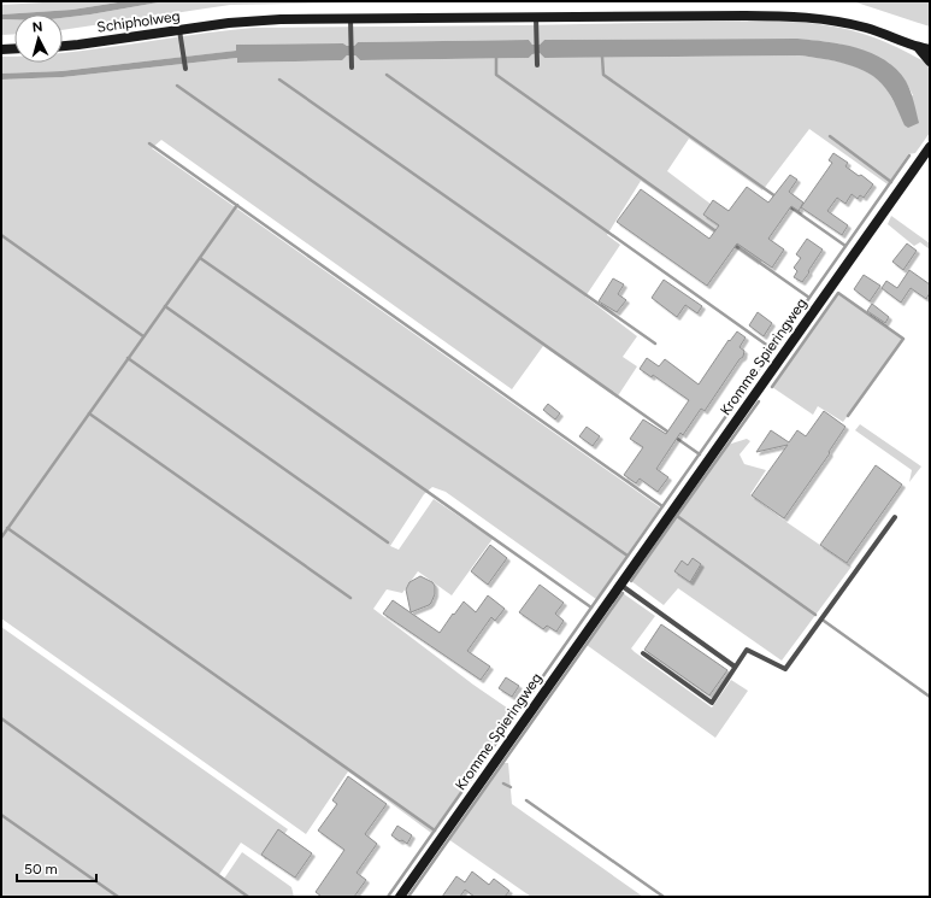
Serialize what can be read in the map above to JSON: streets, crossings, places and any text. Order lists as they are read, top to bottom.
{
  "streets": {
    "main road": ["Schipholweg", "Kromme Spieringweg"]
  },
  "scale_bar": "50 m",
  "north": "top"
}
